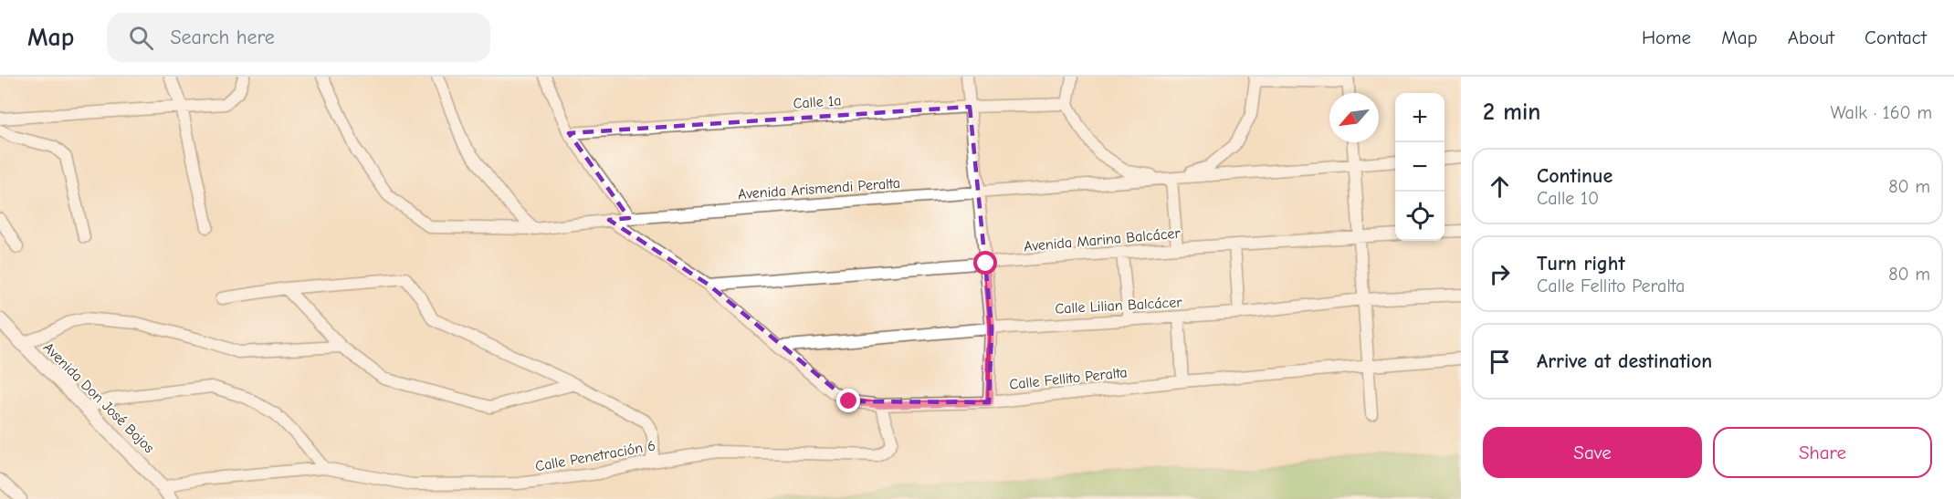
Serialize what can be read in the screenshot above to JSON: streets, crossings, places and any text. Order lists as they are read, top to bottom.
{
  "streets": {
    "street": [
      "Calle 1a",
      "Avenida Arismendi Peralta",
      "Avenida Marina Balcácer",
      "Calle Lilian Balcácer",
      "Calle Fellito Peralta",
      "Avenida Don José Bojos",
      "Calle Penetración 6"
    ]
  },
  "crossings": [
    ["Avenida Arismendi Peralta", "Calle Fellito Peralta"],
    ["Avenida Marina Balcácer", "Calle Fellito Peralta"],
    ["Calle Lilian Balcácer", "Calle Fellito Peralta"],
    ["Calle Fellito Peralta", "Calle Penetración 6"],
    ["Avenida Don José Bojos", "Calle Penetración 6"]
  ],
  "north": "bottom left",
  "page": {
    "header": "Map",
    "search": "Search here",
    "nav": [
      "Home",
      "Map",
      "About",
      "Contact"
    ],
    "heading": ["2 min", "Walk · 160 m"],
    "map_buttons": ["+", "−"],
    "list": [
      ["Continue", "Calle 10", "80 m"],
      ["Turn right", "Calle Fellito Peralta", "80 m"],
      "Arrive at destination"
    ],
    "buttons": ["Save", "Share"]
  }
}
